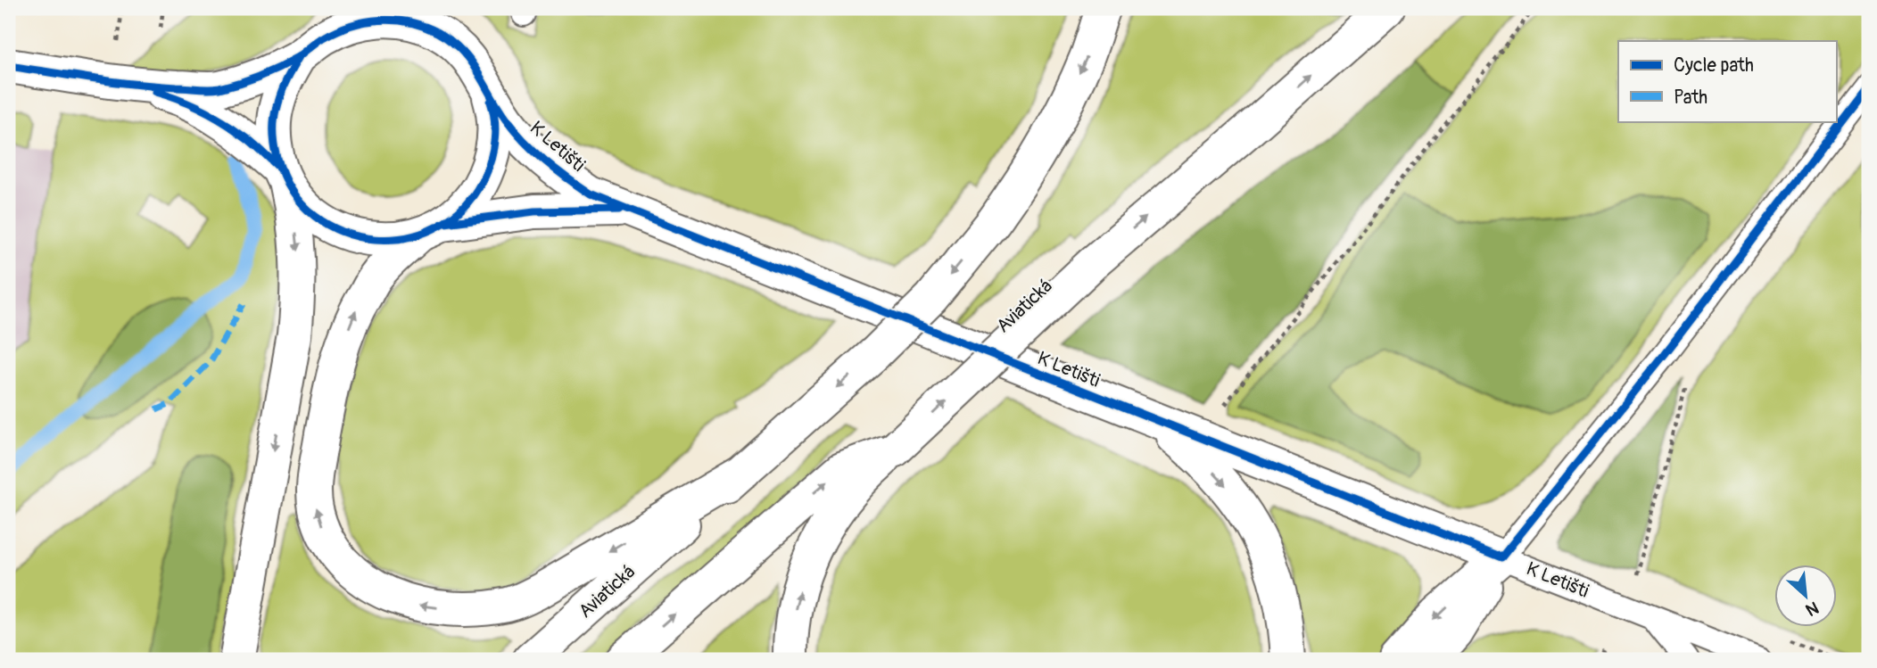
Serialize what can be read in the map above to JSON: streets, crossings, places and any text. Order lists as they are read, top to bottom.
{
  "streets": {
    "main road": ["K Letišti", "Aviatická"]
  },
  "legend": ["Cycle path", "Path"],
  "north": "bottom right"
}
